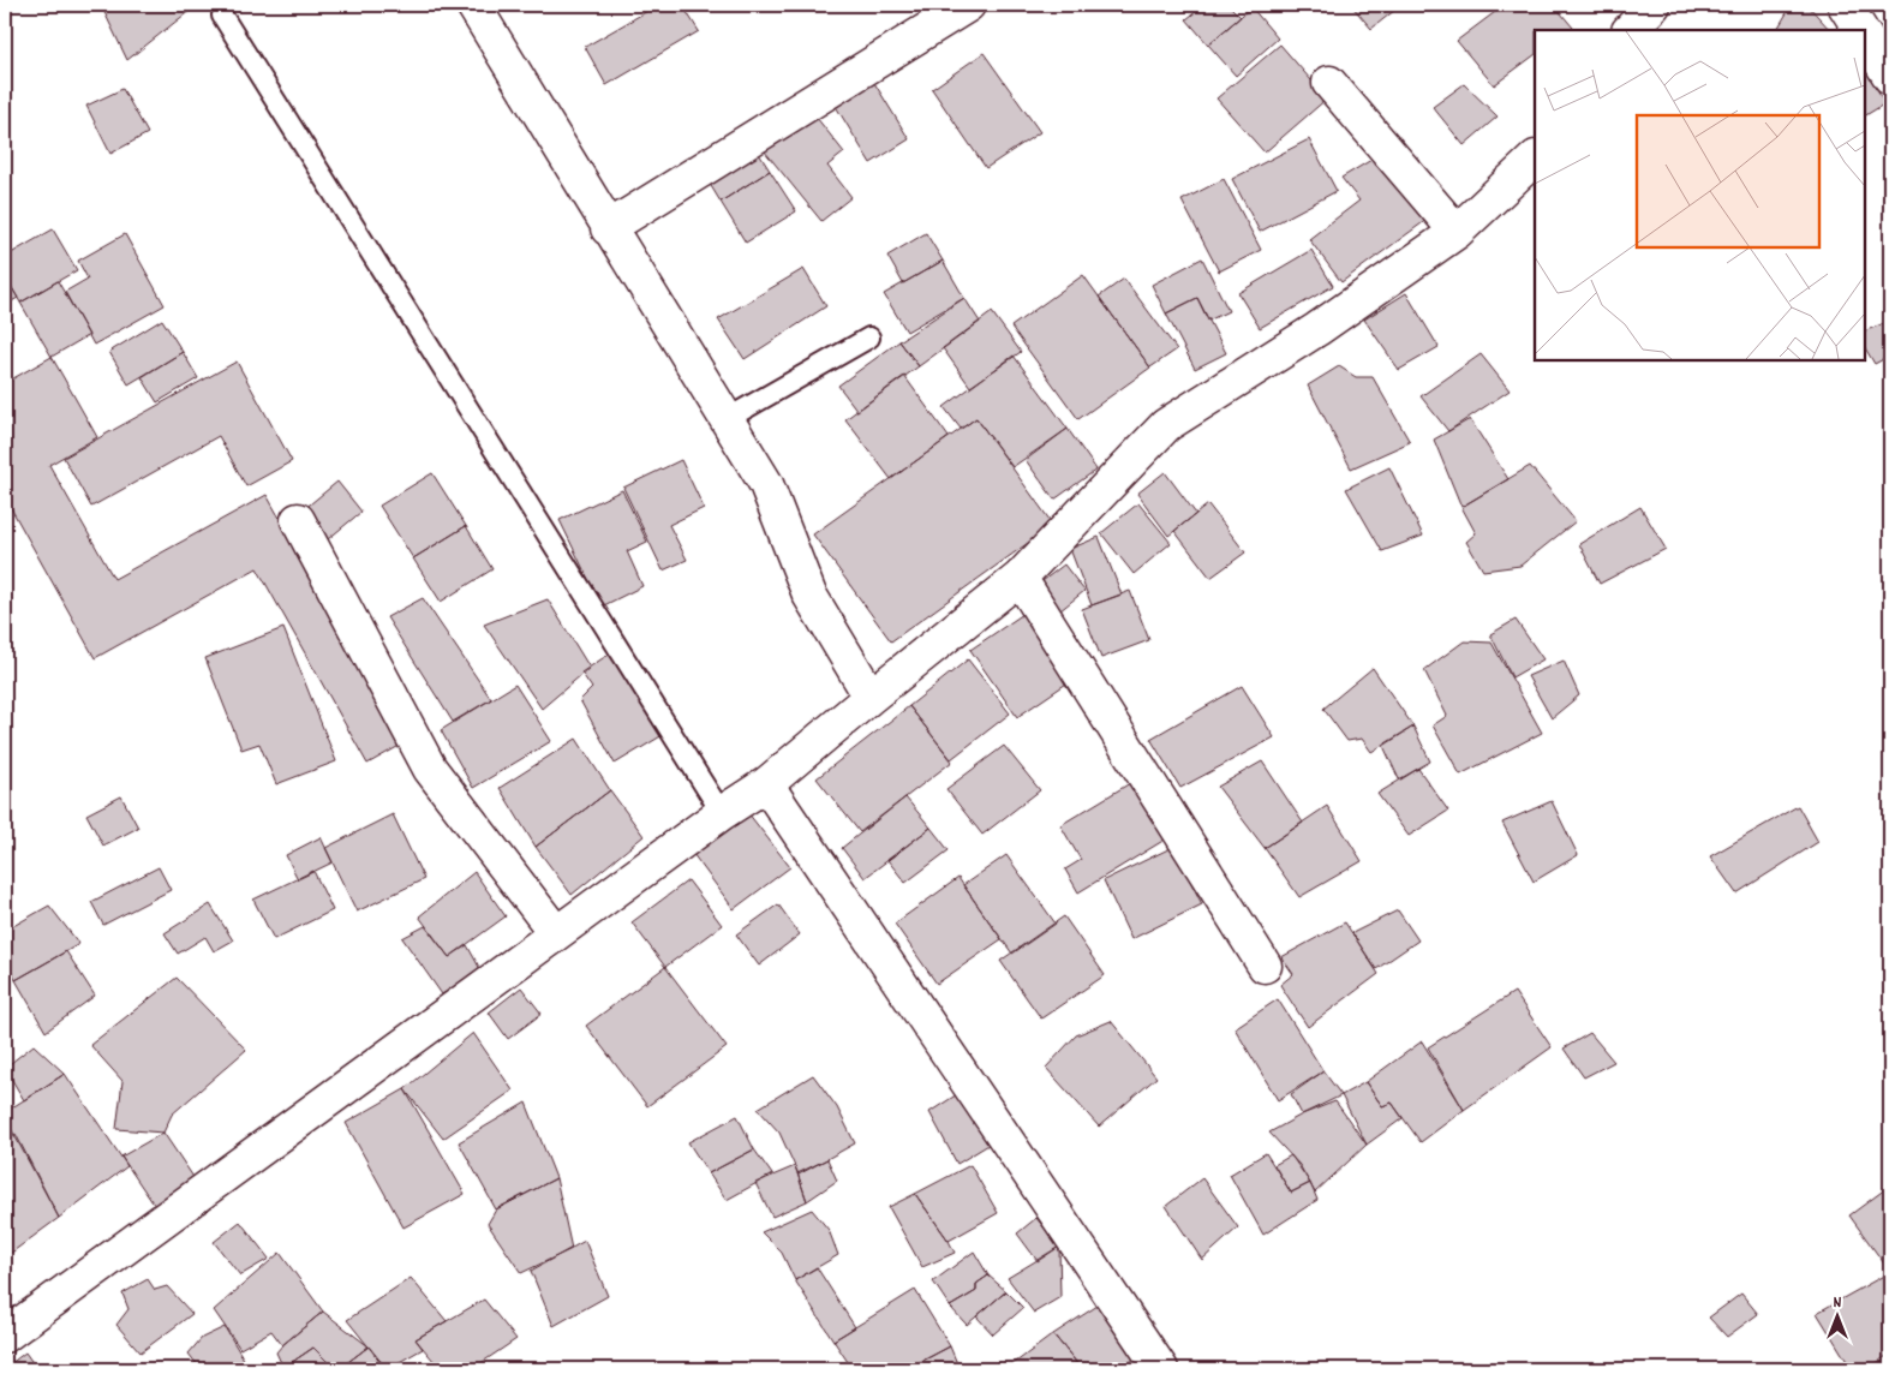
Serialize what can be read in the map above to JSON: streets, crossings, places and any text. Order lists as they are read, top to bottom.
{
  "north": "top"
}
